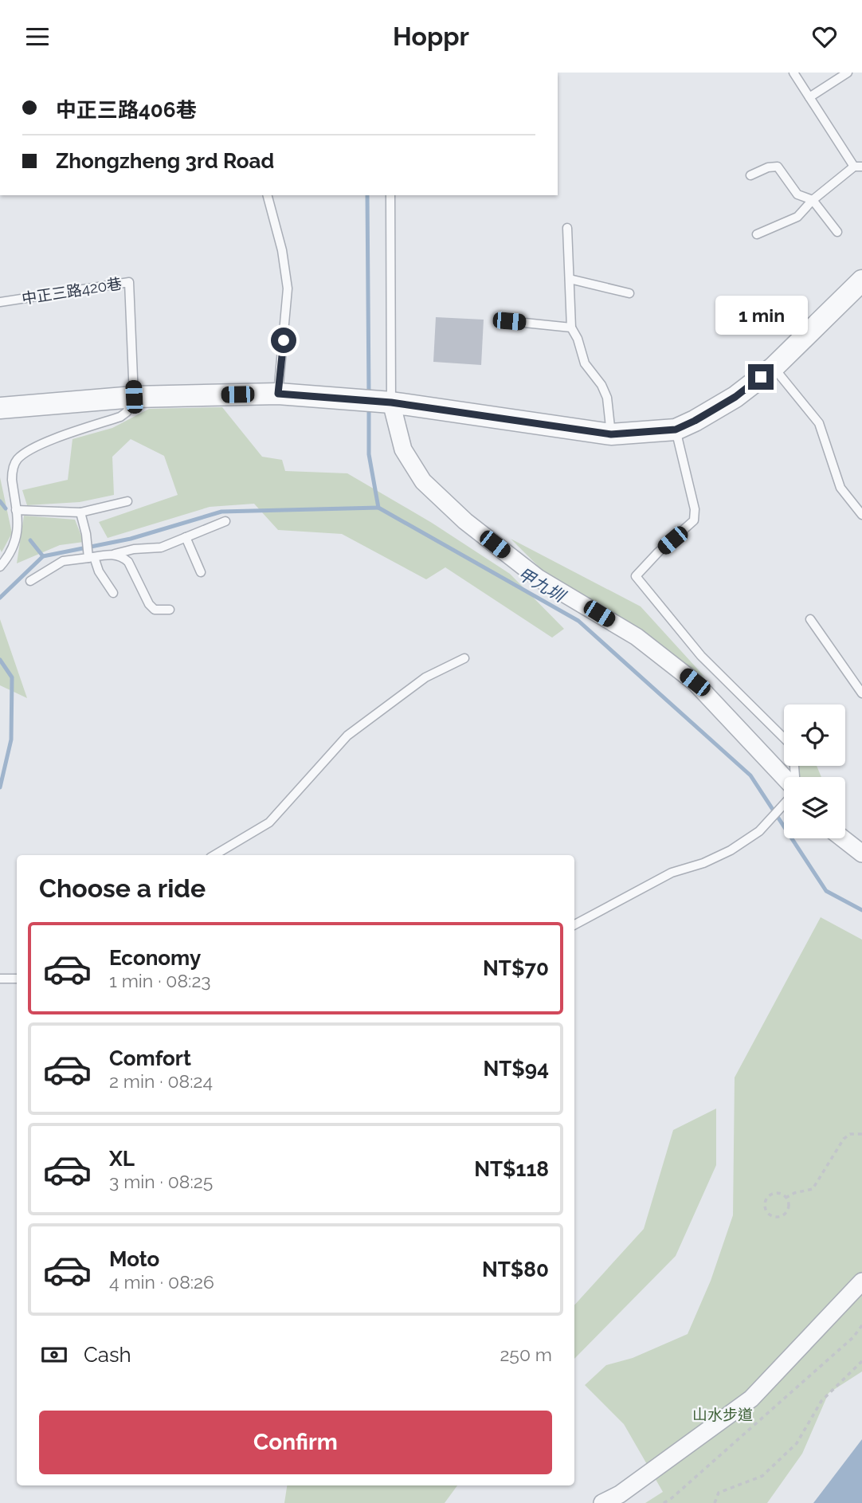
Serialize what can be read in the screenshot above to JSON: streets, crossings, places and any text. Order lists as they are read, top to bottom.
{
  "streets": {
    "lane": ["中正三路420巷"]
  },
  "water": ["甲九圳"],
  "parks": ["山水步道"],
  "page": {
    "header": "Hoppr",
    "banner": ["中正三路406巷", "Zhongzheng 3rd Road"],
    "bubble": "1 min",
    "heading": "Choose a ride",
    "list": [
      {
        "name": "Economy",
        "note": "1 min · 08:23",
        "value": "NT$70"
      },
      {
        "name": "Comfort",
        "note": "2 min · 08:24",
        "value": "NT$94"
      },
      {
        "name": "XL",
        "note": "3 min · 08:25",
        "value": "NT$118"
      },
      {
        "name": "Moto",
        "note": "4 min · 08:26",
        "value": "NT$80"
      }
    ],
    "pay": ["Cash", "250 m"],
    "buttons": "Confirm"
  }
}
